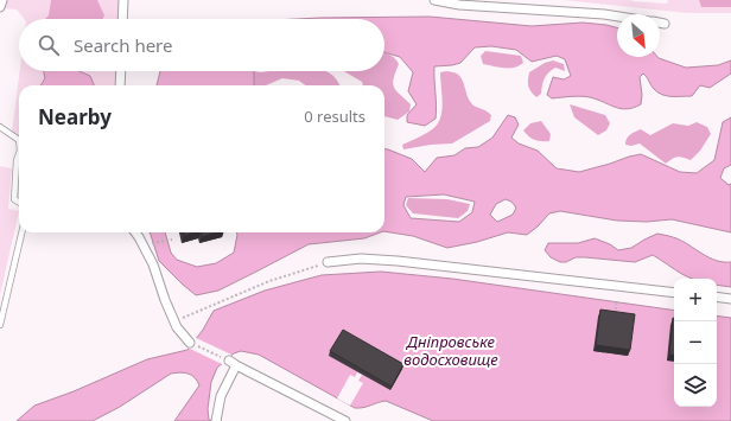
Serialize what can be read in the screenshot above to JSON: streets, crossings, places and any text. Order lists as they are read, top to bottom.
{
  "water": ["Дніпровське водосховище"],
  "north": "bottom right",
  "page": {
    "search": "Search here",
    "heading": ["Nearby", "0 results"],
    "map_buttons": ["+", "−"]
  }
}
